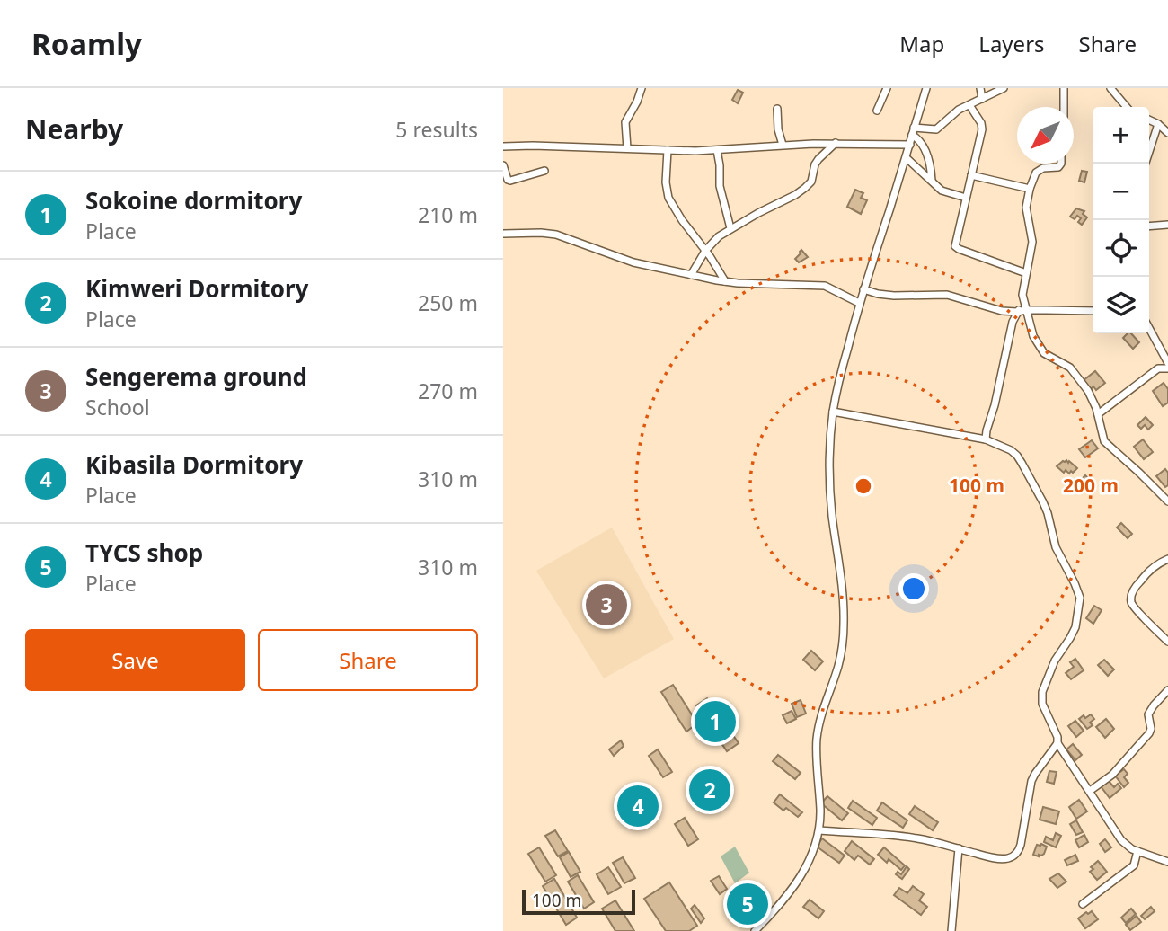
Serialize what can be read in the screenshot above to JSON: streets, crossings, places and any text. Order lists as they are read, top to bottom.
{
  "scale_bar": "100 m",
  "north": "bottom left",
  "page": {
    "header": "Roamly",
    "nav": ["Map", "Layers", "Share"],
    "heading": ["Nearby", "5 results"],
    "map_buttons": ["+", "−"],
    "list": [
      {
        "mark": "1",
        "name": "Sokoine dormitory",
        "note": "Place",
        "value": "210 m"
      },
      {
        "mark": "2",
        "name": "Kimweri Dormitory",
        "note": "Place",
        "value": "250 m"
      },
      {
        "mark": "3",
        "name": "Sengerema ground",
        "note": "School",
        "value": "270 m"
      },
      {
        "mark": "4",
        "name": "Kibasila Dormitory",
        "note": "Place",
        "value": "310 m"
      },
      {
        "mark": "5",
        "name": "TYCS shop",
        "note": "Place",
        "value": "310 m"
      }
    ],
    "pins": [
      "3",
      "1",
      "2",
      "4",
      "5"
    ],
    "buttons": ["Save", "Share"],
    "scale": "100 m"
  },
  "rings": ["100 m", "200 m"]
}
